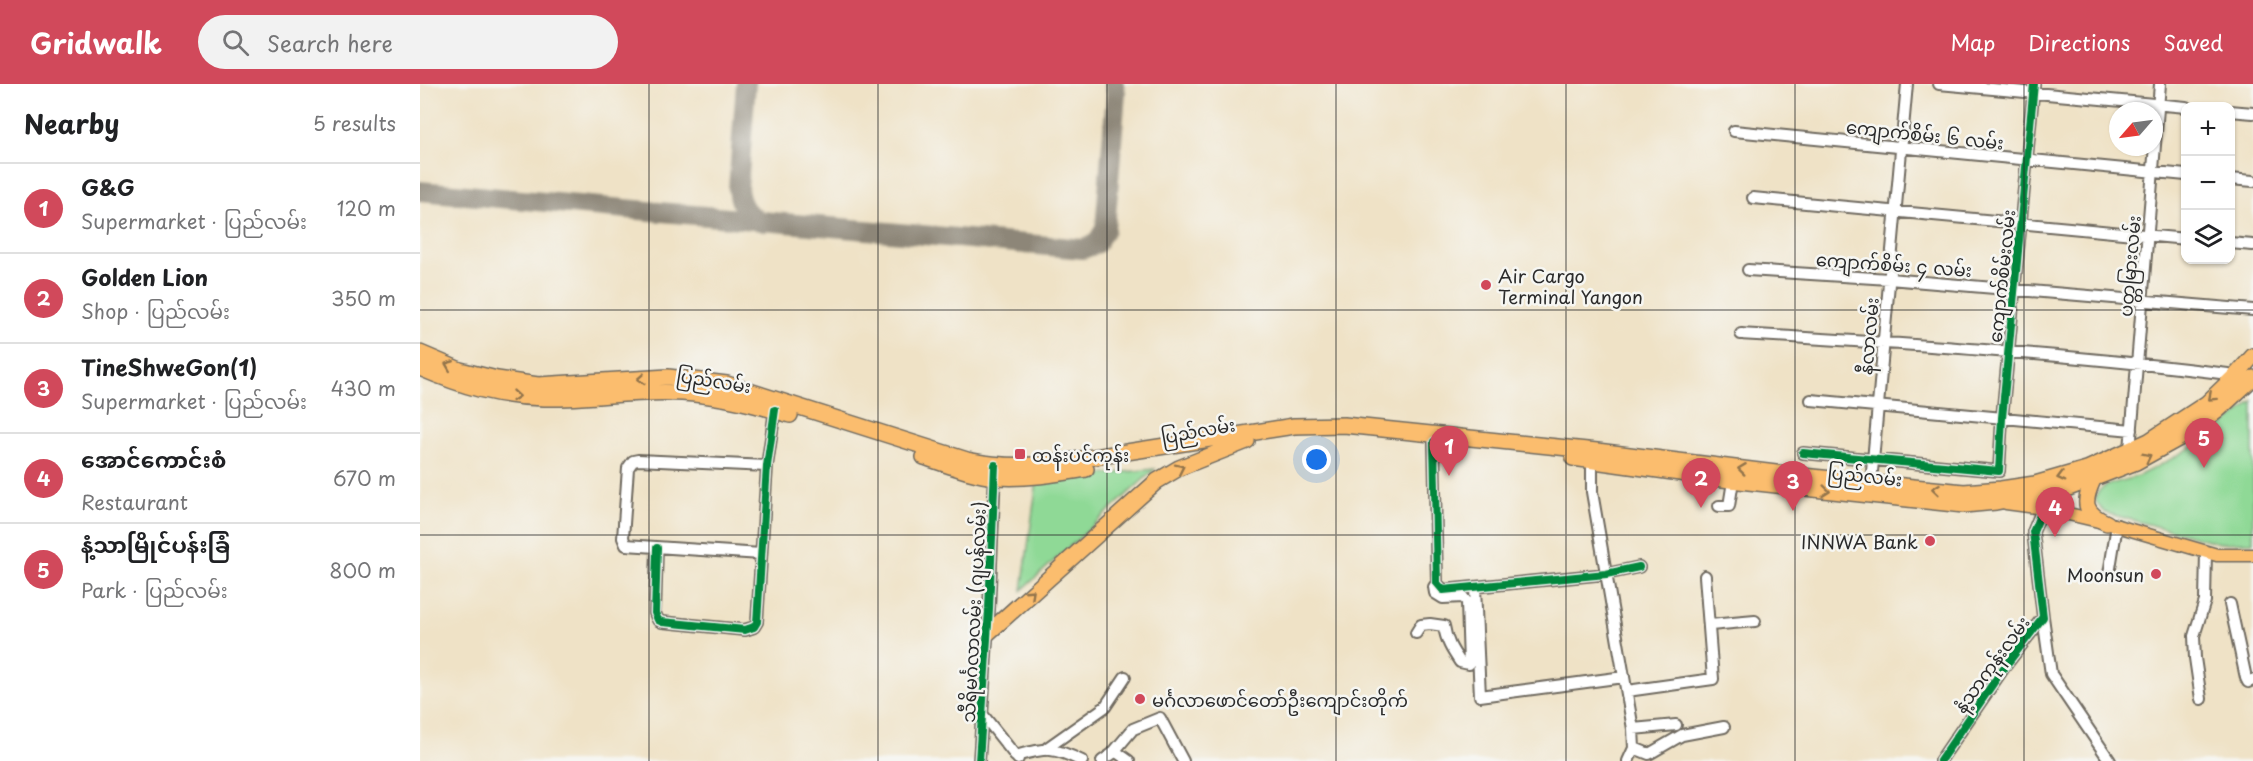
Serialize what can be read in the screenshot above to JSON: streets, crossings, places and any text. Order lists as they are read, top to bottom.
{
  "streets": {
    "highway": ["ပြည်လမ်း"],
    "street": [
      "ကျောက်စိမ်း ၆ လမ်း",
      "ကျောက်စိမ်း ၄ လမ်း",
      "ပတ္တမြားလမ်း",
      "ကျောက်စိမ်းလမ်း",
      "နီလာလမ်း",
      "သီရိမင်္ဂလာလမ်း (ဂျပန်လမ်း)",
      "နံ့သာကုန်းလမ်း"
    ]
  },
  "crossings": [
    ["ကျောက်စိမ်း ၆ လမ်း", "ပတ္တမြားလမ်း"],
    ["ကျောက်စိမ်း ၆ လမ်း", "ကျောက်စိမ်းလမ်း"],
    ["ကျောက်စိမ်း ၆ လမ်း", "နီလာလမ်း"],
    ["ကျောက်စိမ်း ၄ လမ်း", "ပတ္တမြားလမ်း"],
    ["ကျောက်စိမ်း ၄ လမ်း", "ကျောက်စိမ်းလမ်း"],
    ["ကျောက်စိမ်း ၄ လမ်း", "နီလာလမ်း"],
    ["ပတ္တမြားလမ်း", "ကျောက်စိမ်းလမ်း"],
    ["ပတ္တမြားလမ်း", "ပြည်လမ်း"],
    ["ကျောက်စိမ်းလမ်း", "နီလာလမ်း"],
    ["နီလာလမ်း", "ပြည်လမ်း"],
    ["ပြည်လမ်း", "သီရိမင်္ဂလာလမ်း (ဂျပန်လမ်း)"],
    ["ပြည်လမ်း", "နံ့သာကုန်းလမ်း"]
  ],
  "places": {
    "other": [
      "Air Cargo Terminal Yangon",
      "INNWA Bank",
      "Moonsun",
      "မင်္ဂလာဖောင်တော်ဦးကျောင်းတိုက်"
    ],
    "transit": ["ထန်းပင်ကုန်း"]
  },
  "north": "bottom left",
  "page": {
    "header": "Gridwalk",
    "search": "Search here",
    "nav": ["Map", "Directions", "Saved"],
    "heading": ["Nearby", "5 results"],
    "map_buttons": ["+", "−"],
    "list": [
      {
        "mark": "1",
        "name": "G&G",
        "note": "Supermarket · ပြည်လမ်း",
        "value": "120 m"
      },
      {
        "mark": "2",
        "name": "Golden Lion",
        "note": "Shop · ပြည်လမ်း",
        "value": "350 m"
      },
      {
        "mark": "3",
        "name": "TineShweGon(1)",
        "note": "Supermarket · ပြည်လမ်း",
        "value": "430 m"
      },
      {
        "mark": "4",
        "name": "အောင်ကောင်းစံ",
        "note": "Restaurant",
        "value": "670 m"
      },
      {
        "mark": "5",
        "name": "နံ့သာမြိုင်ပန်းခြံ",
        "note": "Park · ပြည်လမ်း",
        "value": "800 m"
      }
    ],
    "pins": [
      "5",
      "1",
      "2",
      "3",
      "4"
    ]
  }
}
